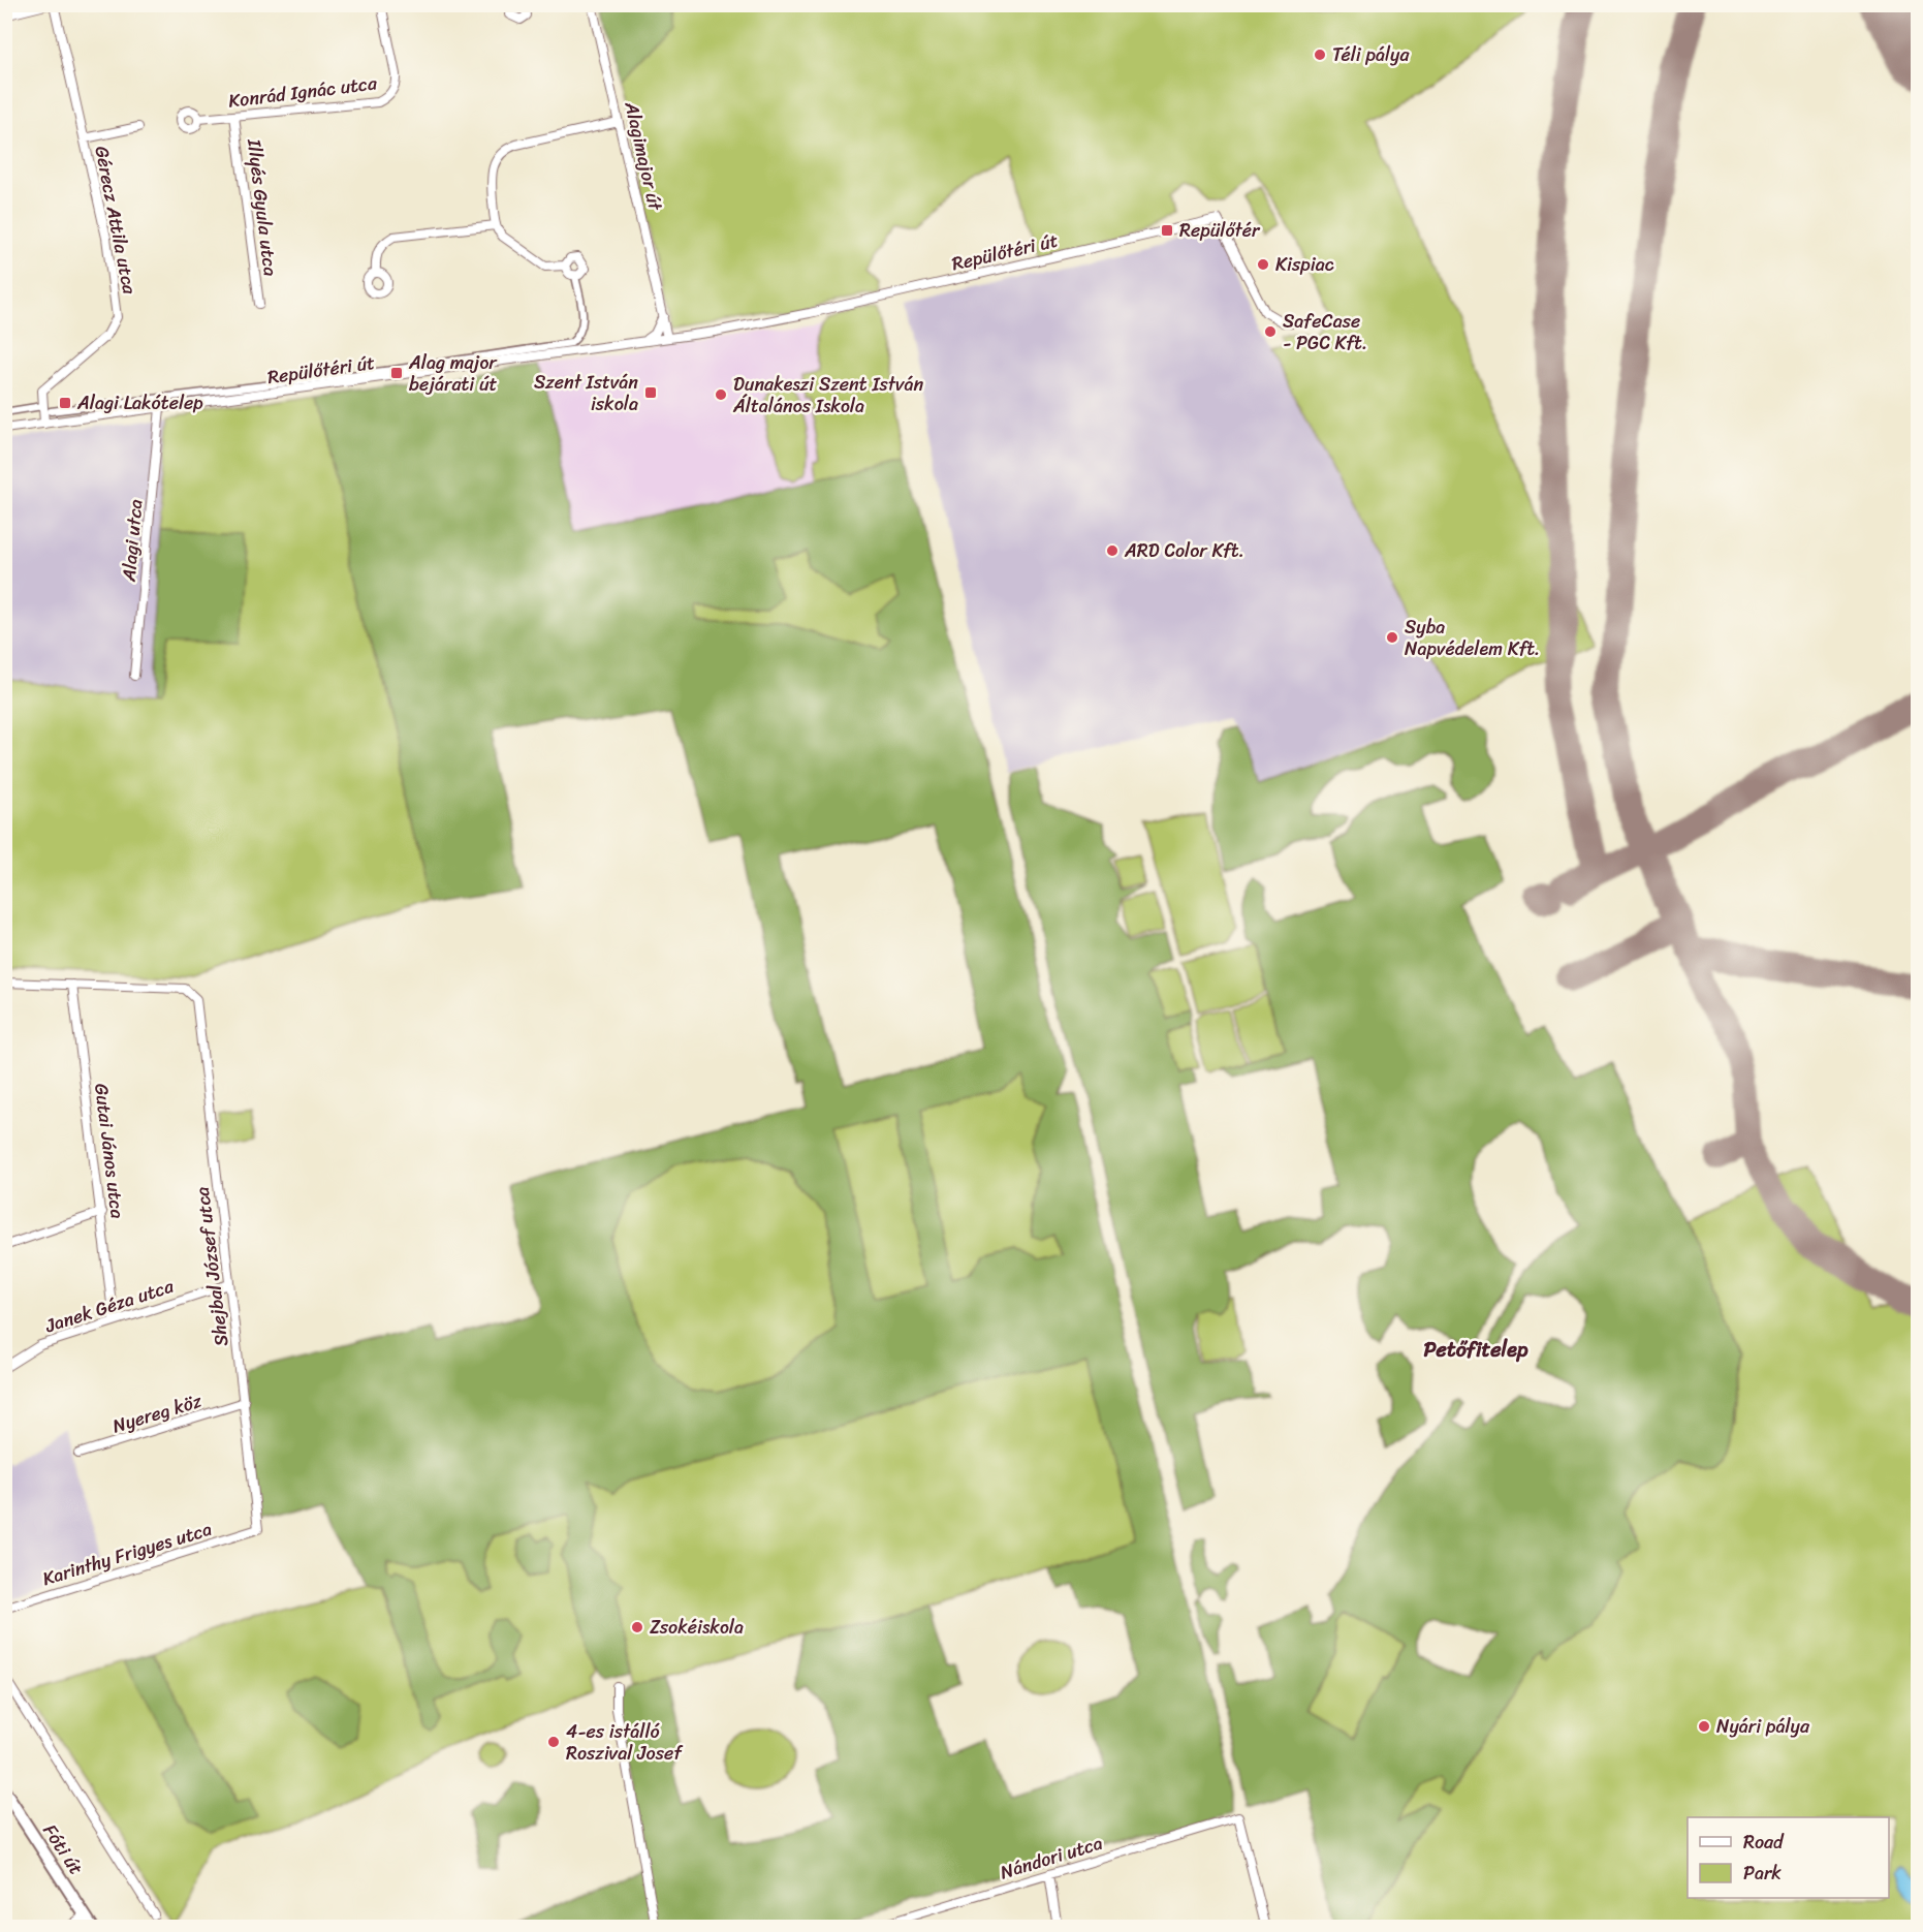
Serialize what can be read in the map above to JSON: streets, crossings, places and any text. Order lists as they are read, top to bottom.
{
  "streets": {
    "main road": ["Fóti út"],
    "street": [
      "Konrád Ignác utca",
      "Alagimajor út",
      "Illyés Gyula utca",
      "Gérecz Attila utca",
      "Repülőtéri út",
      "Alagi utca",
      "Gutai János utca",
      "Shejbal József utca",
      "Janek Géza utca",
      "Nyereg köz",
      "Karinthy Frigyes utca",
      "Nándori utca"
    ]
  },
  "crossings": [
    ["Konrád Ignác utca", "Illyés Gyula utca"],
    ["Repülőtéri út", "Alagi utca"],
    ["Gutai János utca", "Shejbal József utca"],
    ["Gutai János utca", "Janek Géza utca"],
    ["Shejbal József utca", "Janek Géza utca"],
    ["Shejbal József utca", "Nyereg köz"],
    ["Shejbal József utca", "Karinthy Frigyes utca"]
  ],
  "districts": ["Petőfitelep"],
  "places": {
    "other": [
      "Téli pálya",
      "Kispiac",
      "SafeCase - PGC Kft.",
      "Dunakeszi Szent István Általános Iskola",
      "ARD Color Kft.",
      "Syba Napvédelem Kft.",
      "Zsokéiskola",
      "Nyári pálya",
      "4-es istálló Roszival Josef"
    ],
    "transit": [
      "Repülőtér",
      "Alag major bejárati út",
      "Szent István iskola",
      "Alagi Lakótelep"
    ]
  },
  "legend": ["Road", "Park"]
}
